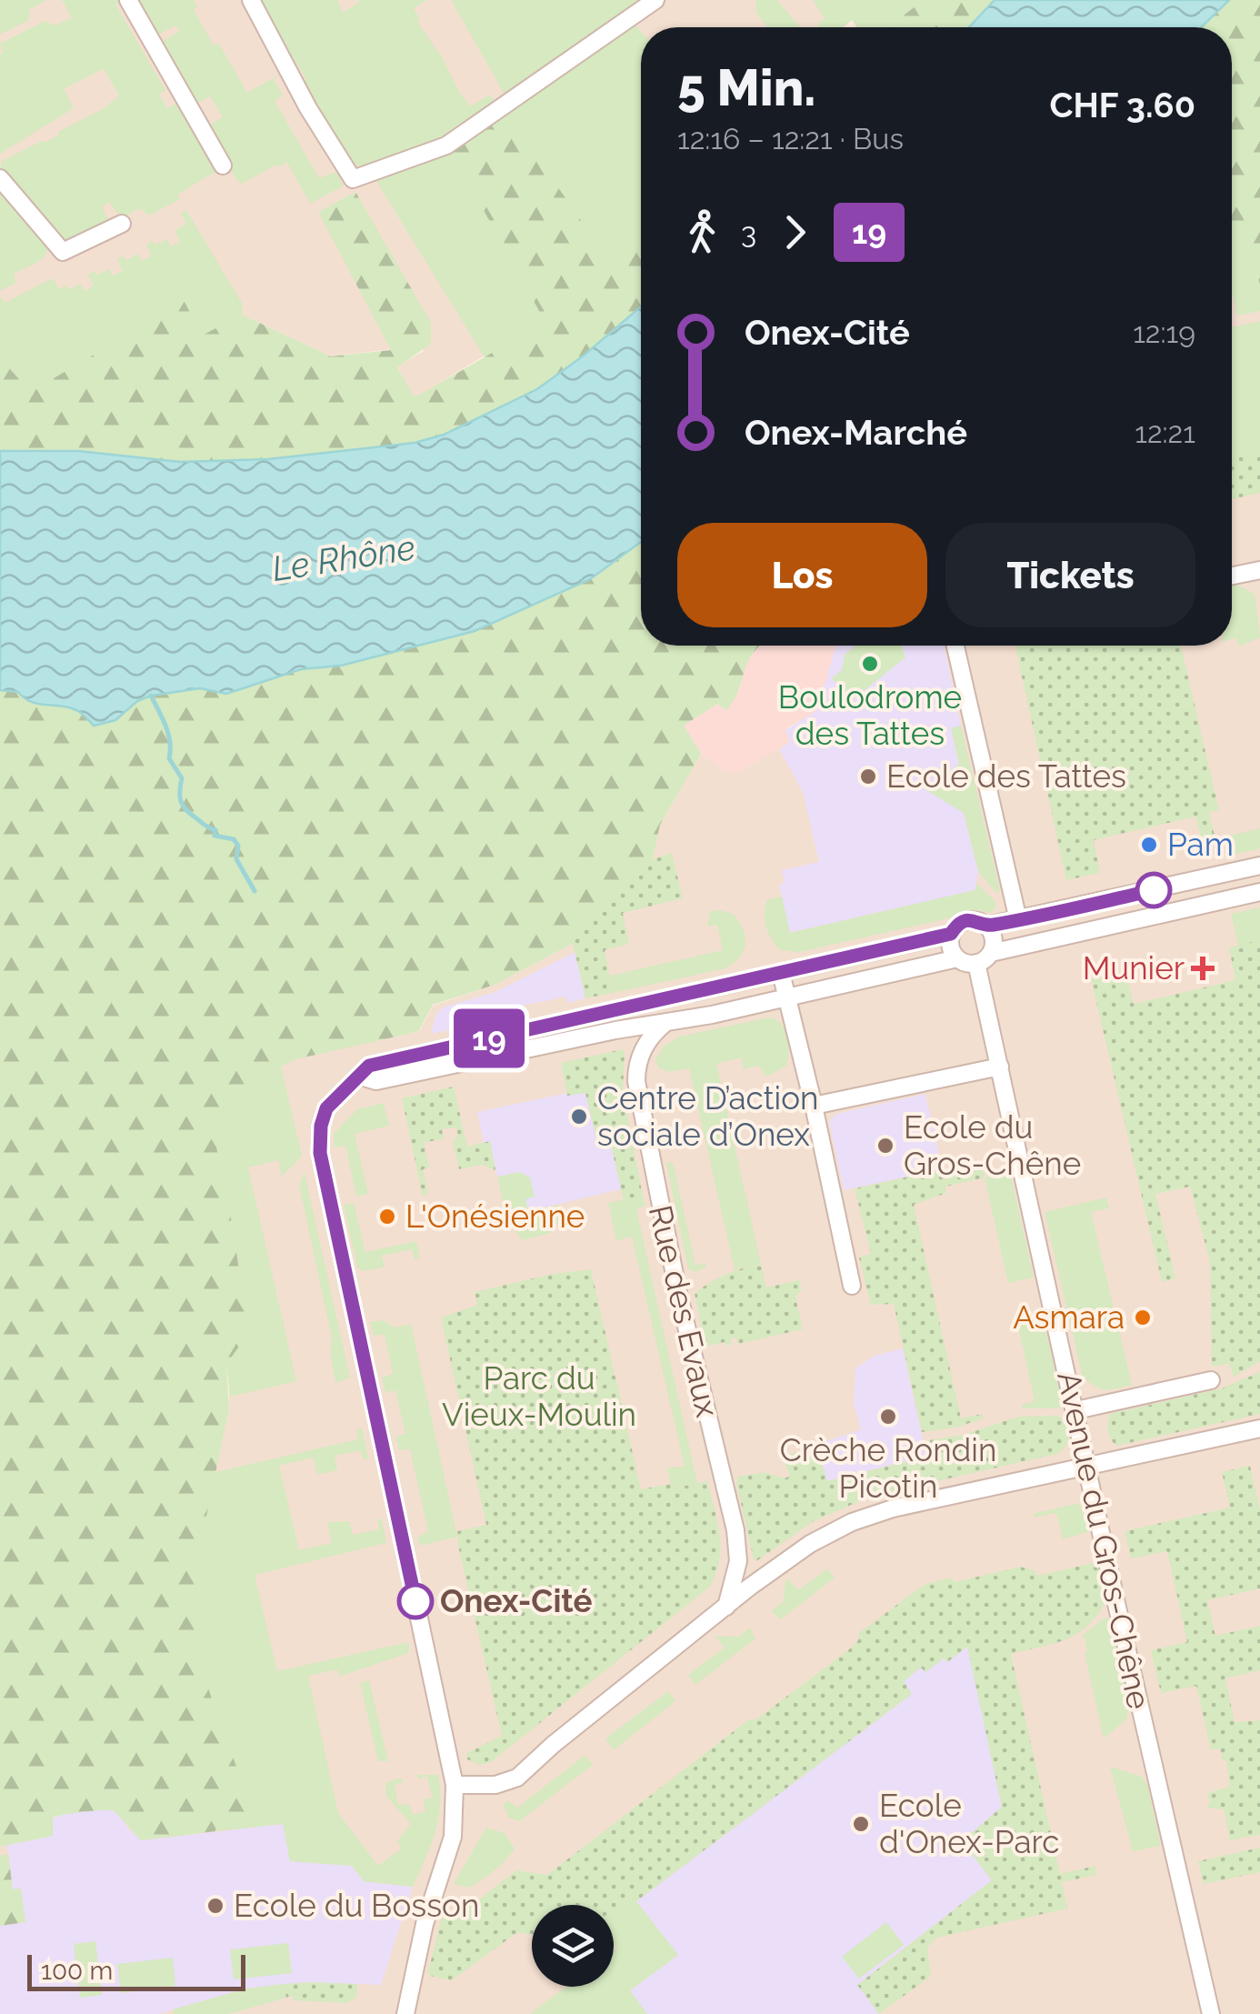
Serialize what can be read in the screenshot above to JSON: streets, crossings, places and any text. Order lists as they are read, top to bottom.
{
  "streets": {
    "street": ["Rue des Evaux", "Avenue du Gros-Chêne"]
  },
  "water": ["Le Rhône"],
  "parks": ["Parc du Vieux-Moulin"],
  "places": {
    "other": [
      "Boulodrome des Tattes",
      "Ecole des Tattes",
      "Pam",
      "Centre D’action sociale d’Onex",
      "Ecole du Gros-Chêne",
      "L'Onésienne",
      "Asmara",
      "Crèche Rondin Picotin",
      "Onex-Cité",
      "Ecole d'Onex-Parc",
      "Ecole du Bosson"
    ],
    "health": ["Munier"]
  },
  "lines": ["bus line 19"],
  "scale_bar": "100 m",
  "page": {
    "on_map": "19",
    "heading": ["5 Min.", "12:16 – 12:21 · Bus", "CHF 3.60"],
    "legs": ["3", "19"],
    "list": [
      {
        "name": "Onex-Cité",
        "value": "12:19"
      },
      {
        "name": "Onex-Marché",
        "value": "12:21"
      }
    ],
    "buttons": ["Los", "Tickets"],
    "scale": "100 m"
  }
}
